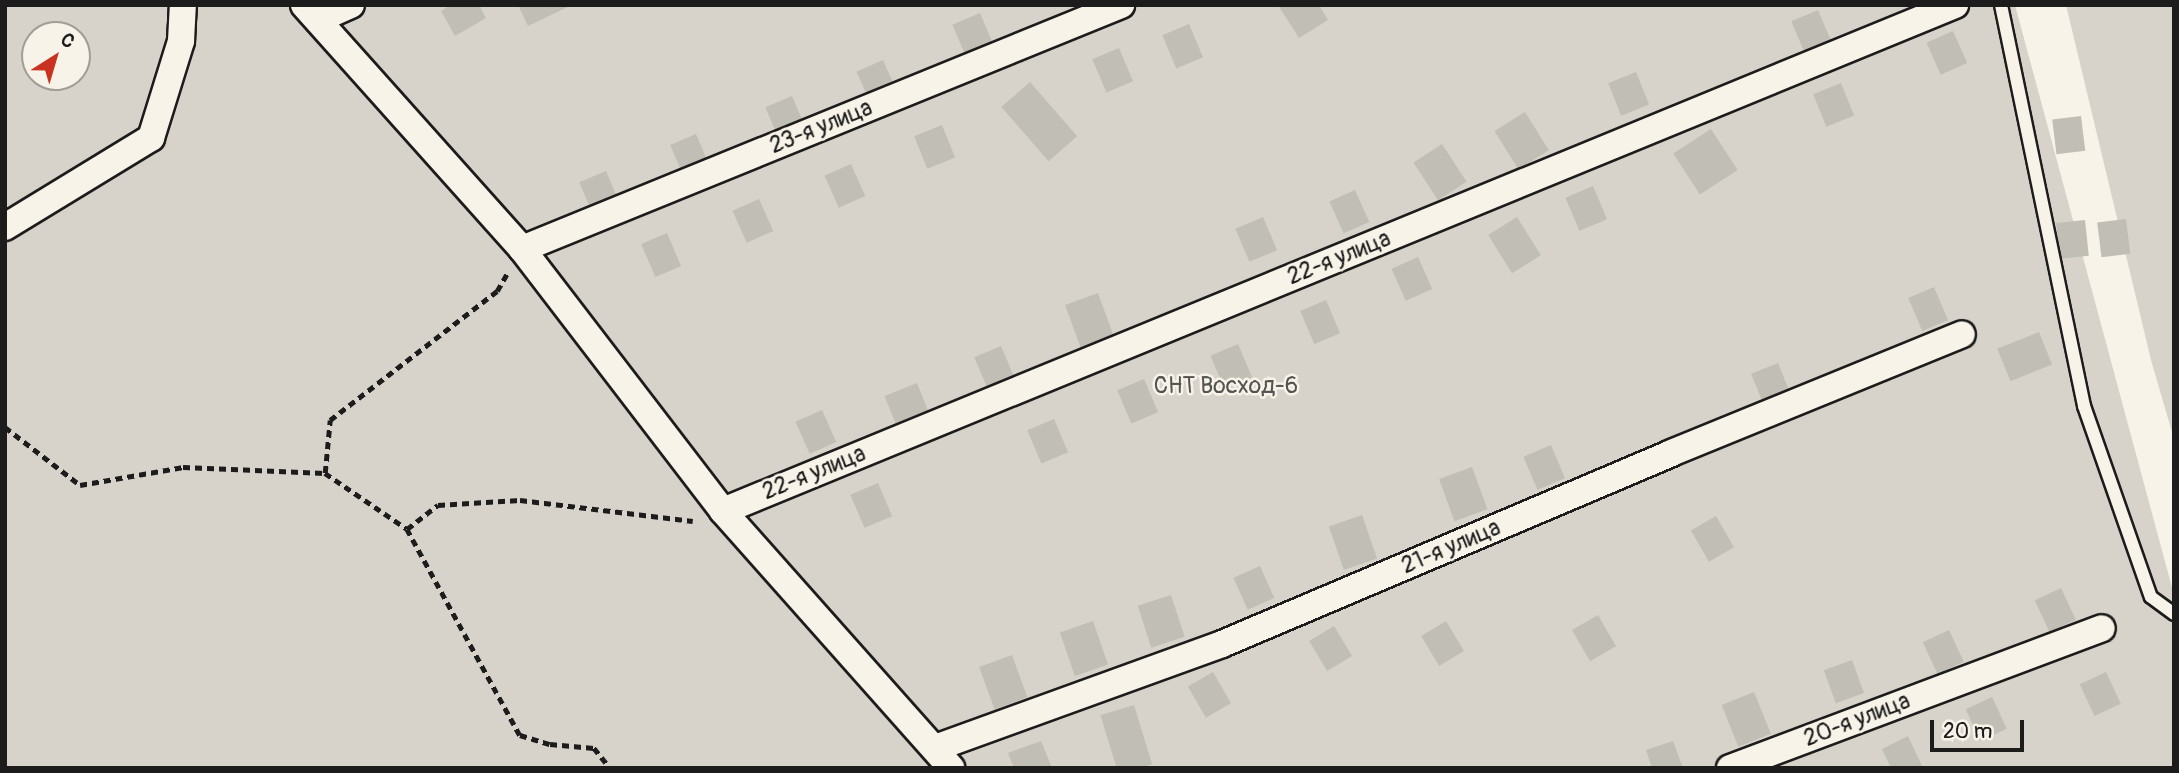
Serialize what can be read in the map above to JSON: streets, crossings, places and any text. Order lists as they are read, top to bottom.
{
  "streets": {
    "street": [
      "23-я улица",
      "22-я улица",
      "21-я улица",
      "20-я улица"
    ]
  },
  "parks": ["СНТ Восход-6"],
  "scale_bar": "20 m",
  "north": "top right"
}
